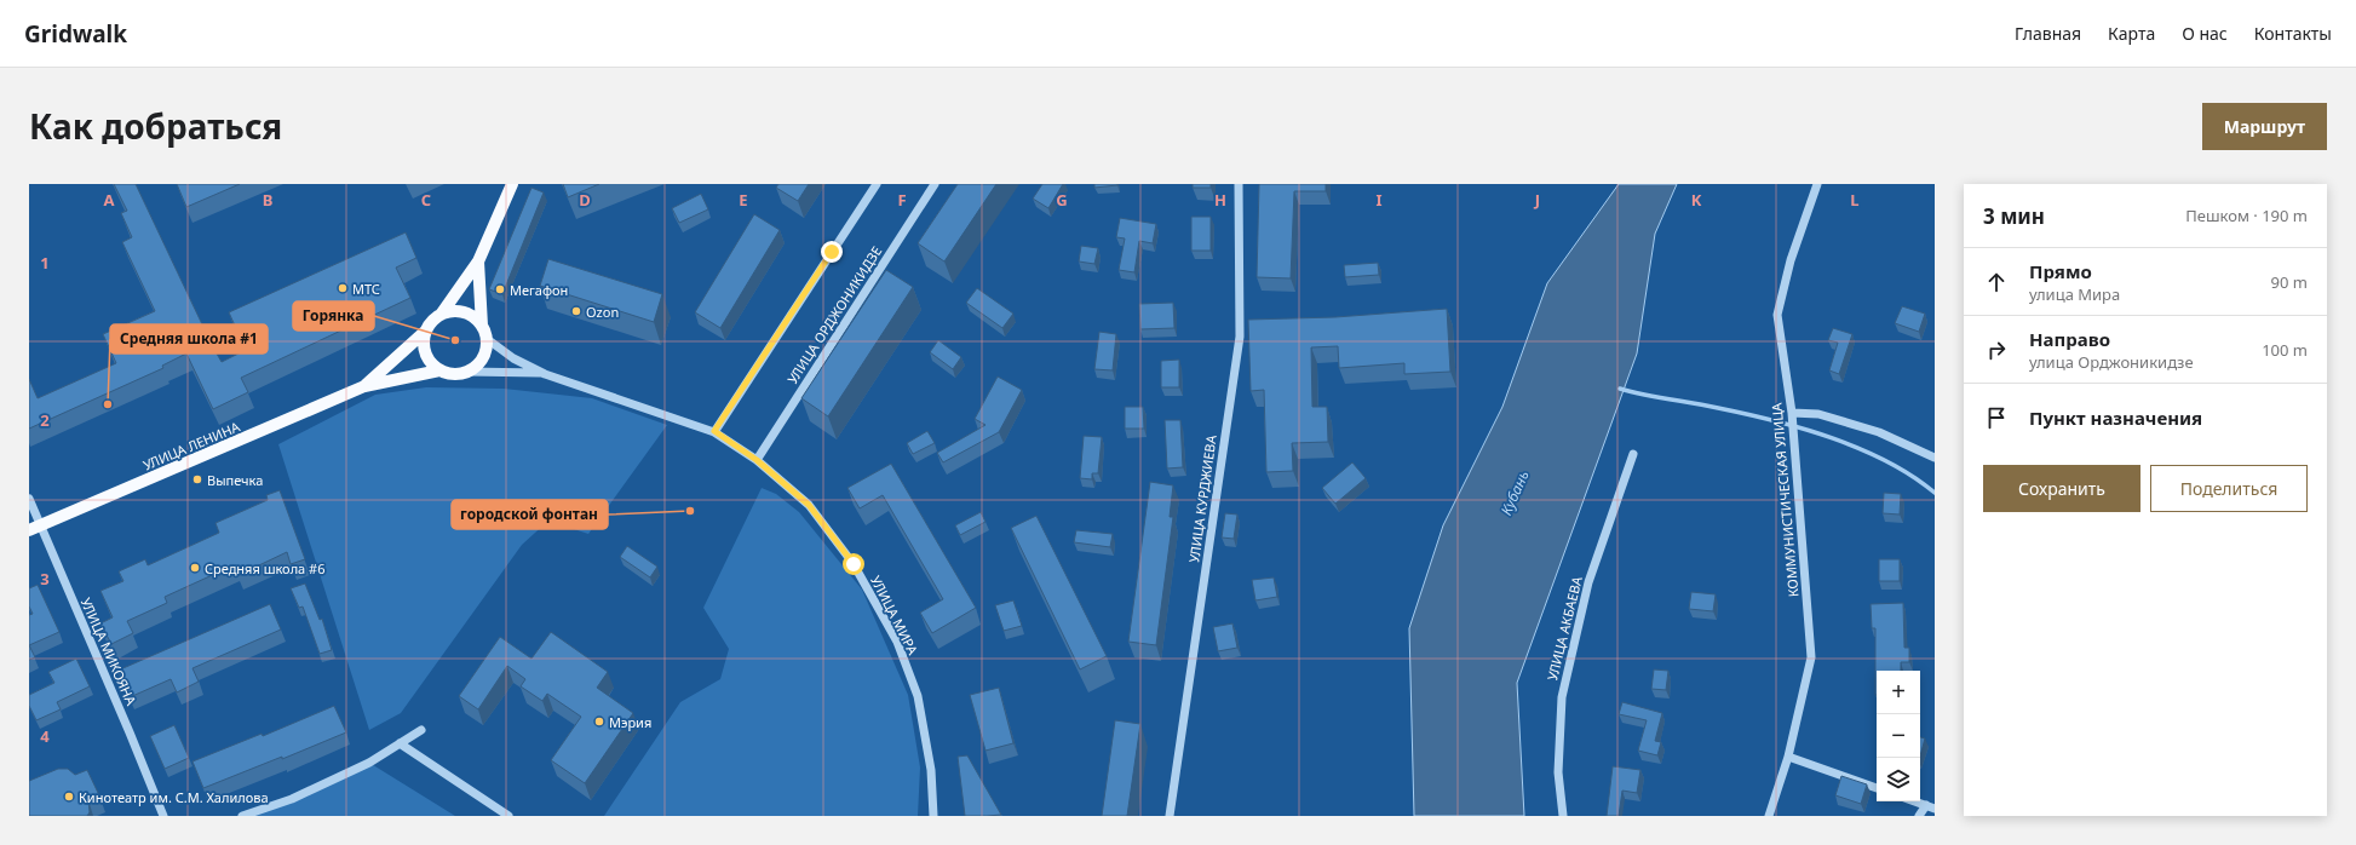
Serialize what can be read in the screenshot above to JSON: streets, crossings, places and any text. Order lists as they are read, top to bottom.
{
  "streets": {
    "main road": ["УЛИЦА ЛЕНИНА"],
    "street": [
      "УЛИЦА ОРДЖОНИКИДЗЕ",
      "УЛИЦА КУРДЖИЕВА",
      "КОММУНИСТИЧЕСКАЯ УЛИЦА",
      "УЛИЦА МИРА",
      "УЛИЦА АКБАЕВА",
      "УЛИЦА МИКОЯНА"
    ]
  },
  "crossings": [
    ["УЛИЦА ОРДЖОНИКИДЗЕ", "УЛИЦА МИРА"],
    ["УЛИЦА ЛЕНИНА", "УЛИЦА МИРА"],
    ["УЛИЦА ЛЕНИНА", "УЛИЦА МИКОЯНА"]
  ],
  "water": ["Кубань"],
  "places": [
    "МТС",
    "Мегафон",
    "Ozon",
    "Горянка",
    "Средняя школа #1",
    "Выпечка",
    "городской фонтан",
    "Средняя школа #6",
    "Мэрия",
    "Кинотеатр им. С.М. Халилова"
  ],
  "page": {
    "header": "Gridwalk",
    "nav": [
      "Главная",
      "Карта",
      "О нас",
      "Контакты"
    ],
    "title": "Как добраться",
    "buttons": [
      "Маршрут",
      ["Сохранить", "Поделиться"]
    ],
    "heading": ["3 мин", "Пешком · 190 m"],
    "list": [
      ["Прямо", "улица Мира", "90 m"],
      ["Направо", "улица Орджоникидзе", "100 m"],
      "Пункт назначения"
    ],
    "map_buttons": ["+", "−"]
  },
  "grid": {
    "columns": [
      "A",
      "B",
      "C",
      "D",
      "E",
      "F",
      "G",
      "H",
      "I",
      "J",
      "K",
      "L"
    ],
    "rows": [
      "1",
      "2",
      "3",
      "4"
    ]
  }
}
